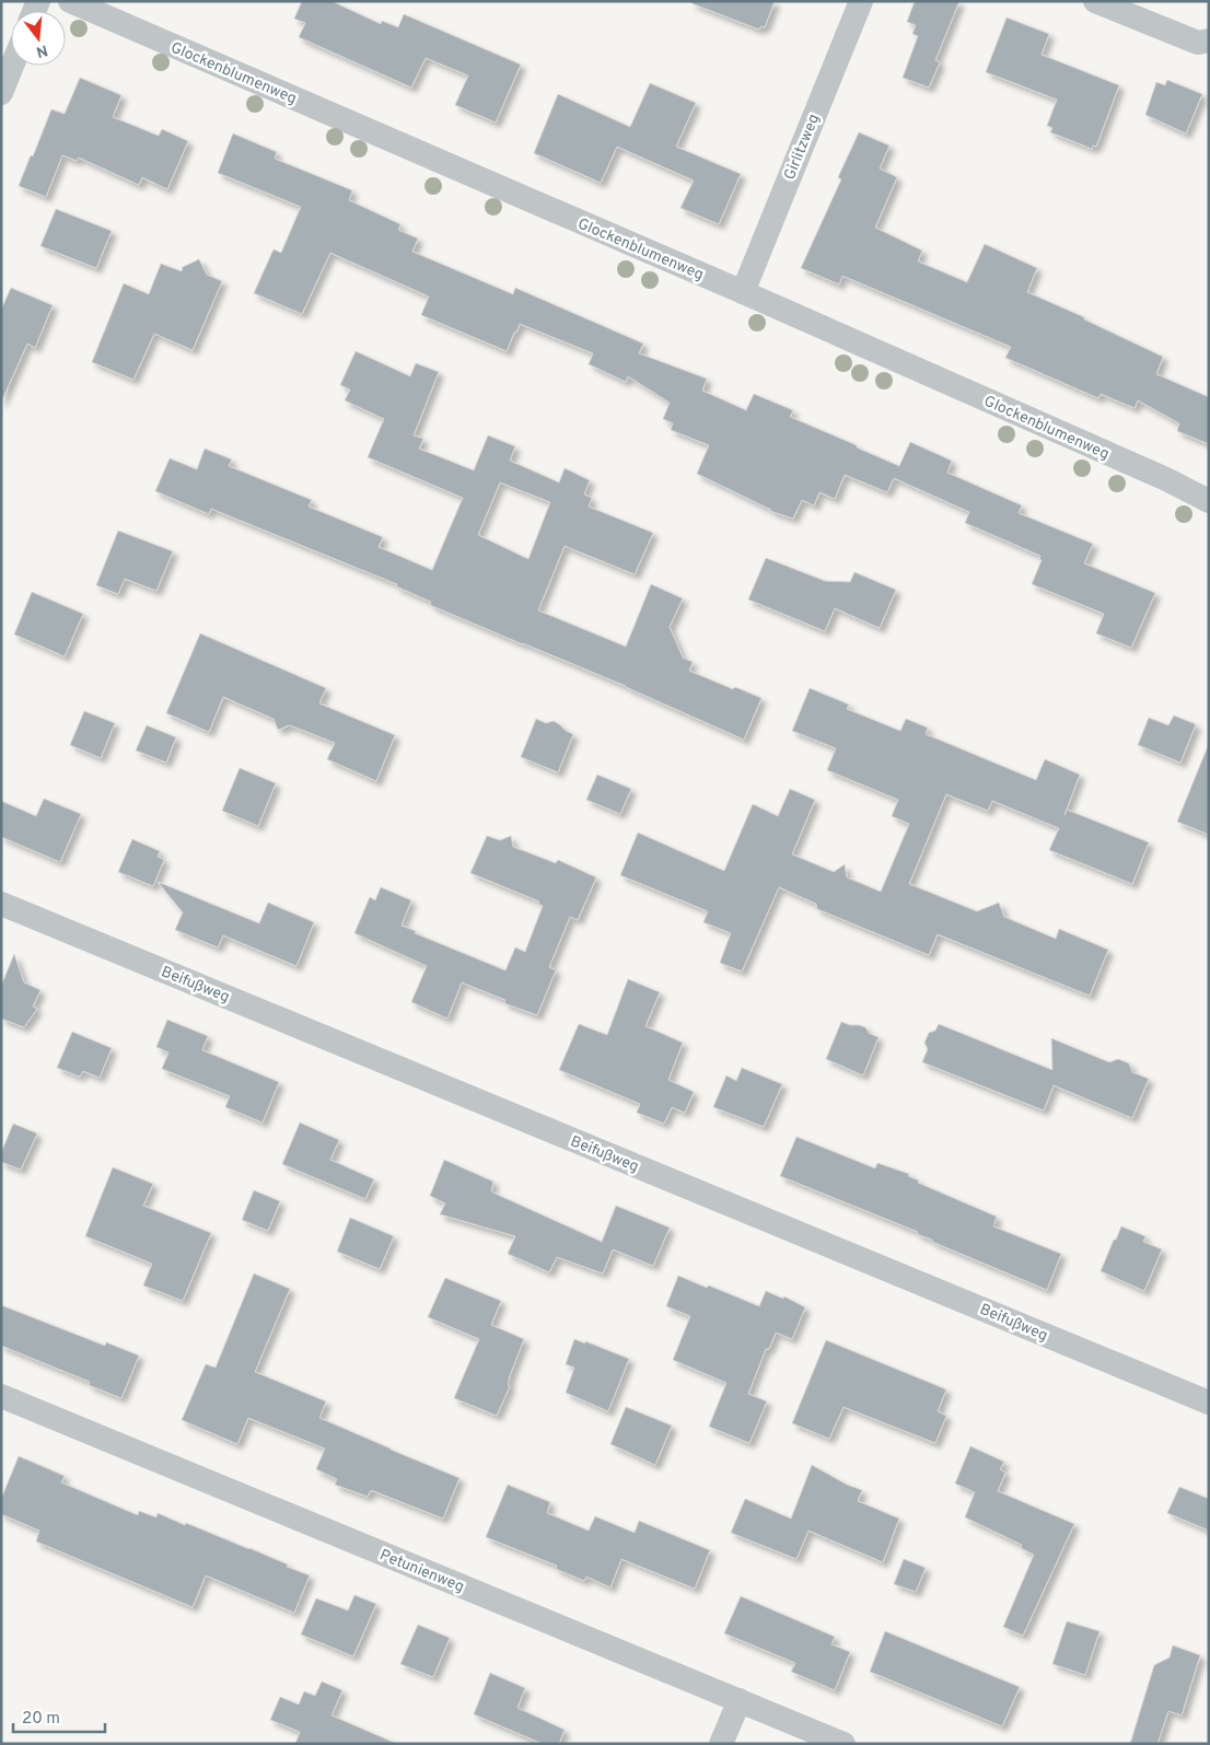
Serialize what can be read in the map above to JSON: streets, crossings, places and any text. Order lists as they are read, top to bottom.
{
  "streets": {
    "street": [
      "Glockenblumenweg",
      "Girlitzweg",
      "Beifußweg",
      "Petunienweg"
    ]
  },
  "crossings": [
    ["Glockenblumenweg", "Girlitzweg"]
  ],
  "scale_bar": "20 m",
  "north": "bottom"
}
